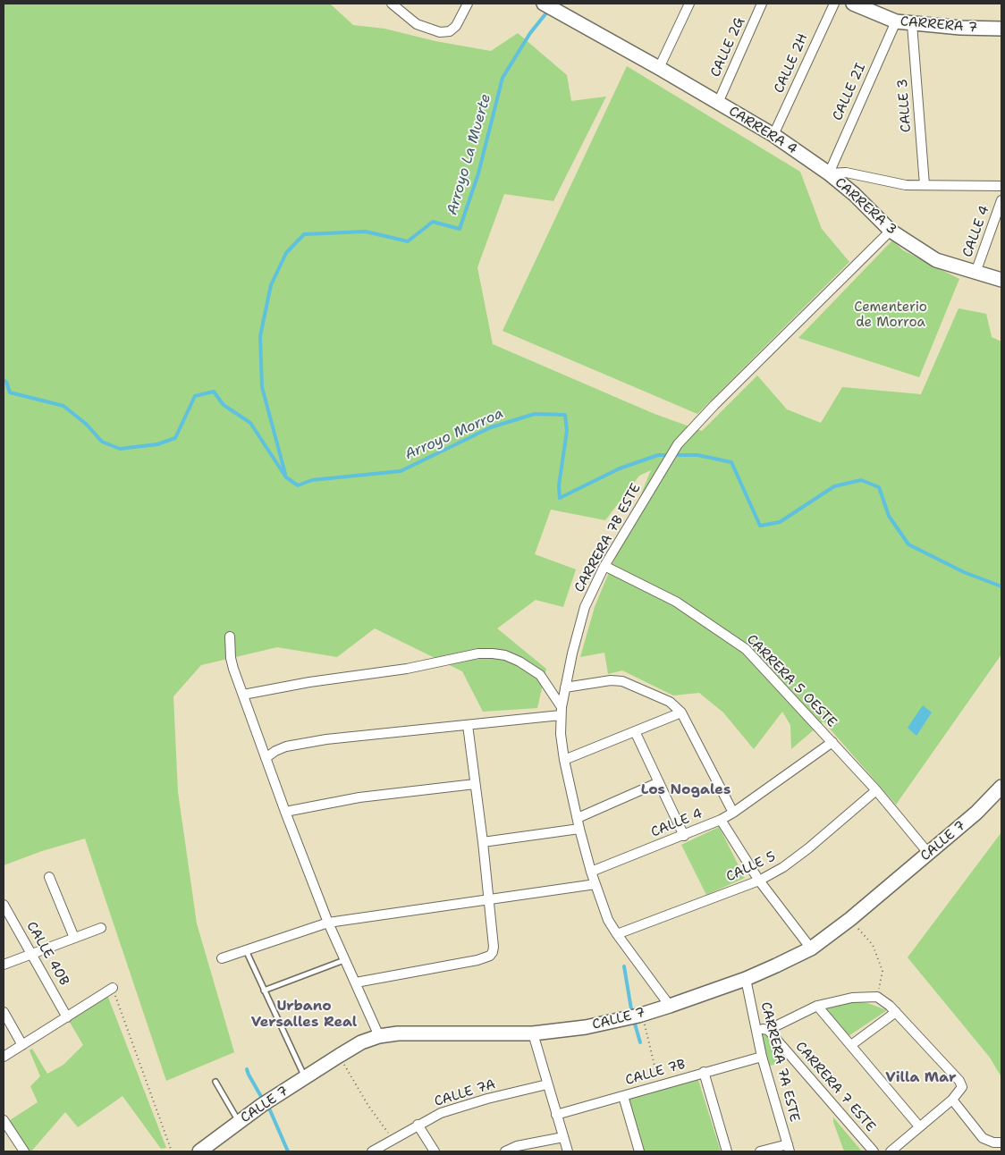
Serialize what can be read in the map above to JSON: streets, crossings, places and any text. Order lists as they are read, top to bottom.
{
  "streets": {
    "street": [
      "CARRERA 7",
      "CALLE 2G",
      "CALLE 2H",
      "CALLE 2I",
      "CALLE 3",
      "CARRERA 4",
      "CARRERA 3",
      "CALLE 4",
      "CARRERA 7B ESTE",
      "CARRERA 5 OESTE",
      "CALLE 7",
      "CALLE 5",
      "CALLE 40B",
      "CARRERA 7A ESTE",
      "CALLE 7B",
      "CARRERA 7 ESTE",
      "CALLE 7A"
    ]
  },
  "crossings": [
    ["CARRERA 7", "CALLE 2I"],
    ["CARRERA 7", "CALLE 3"],
    ["CALLE 2G", "CARRERA 4"],
    ["CALLE 2H", "CARRERA 4"],
    ["CALLE 2I", "CARRERA 4"],
    ["CALLE 2I", "CARRERA 3"],
    ["CARRERA 4", "CARRERA 3"],
    ["CARRERA 3", "CALLE 4"],
    ["CARRERA 3", "CARRERA 7B ESTE"],
    ["CALLE 4", "CARRERA 7B ESTE"],
    ["CALLE 4", "CARRERA 5 OESTE"],
    ["CARRERA 7B ESTE", "CARRERA 5 OESTE"],
    ["CARRERA 7B ESTE", "CALLE 7"],
    ["CARRERA 7B ESTE", "CALLE 5"],
    ["CARRERA 5 OESTE", "CALLE 7"],
    ["CARRERA 5 OESTE", "CALLE 5"],
    ["CALLE 7", "CARRERA 7A ESTE"],
    ["CARRERA 7A ESTE", "CALLE 7B"]
  ],
  "districts": ["Los Nogales", "Urbano Versalles Real", "Villa Mar"],
  "water": ["Arroyo La Muerte", "Arroyo Morroa"],
  "parks": ["Cementerio de Morroa"]
}
